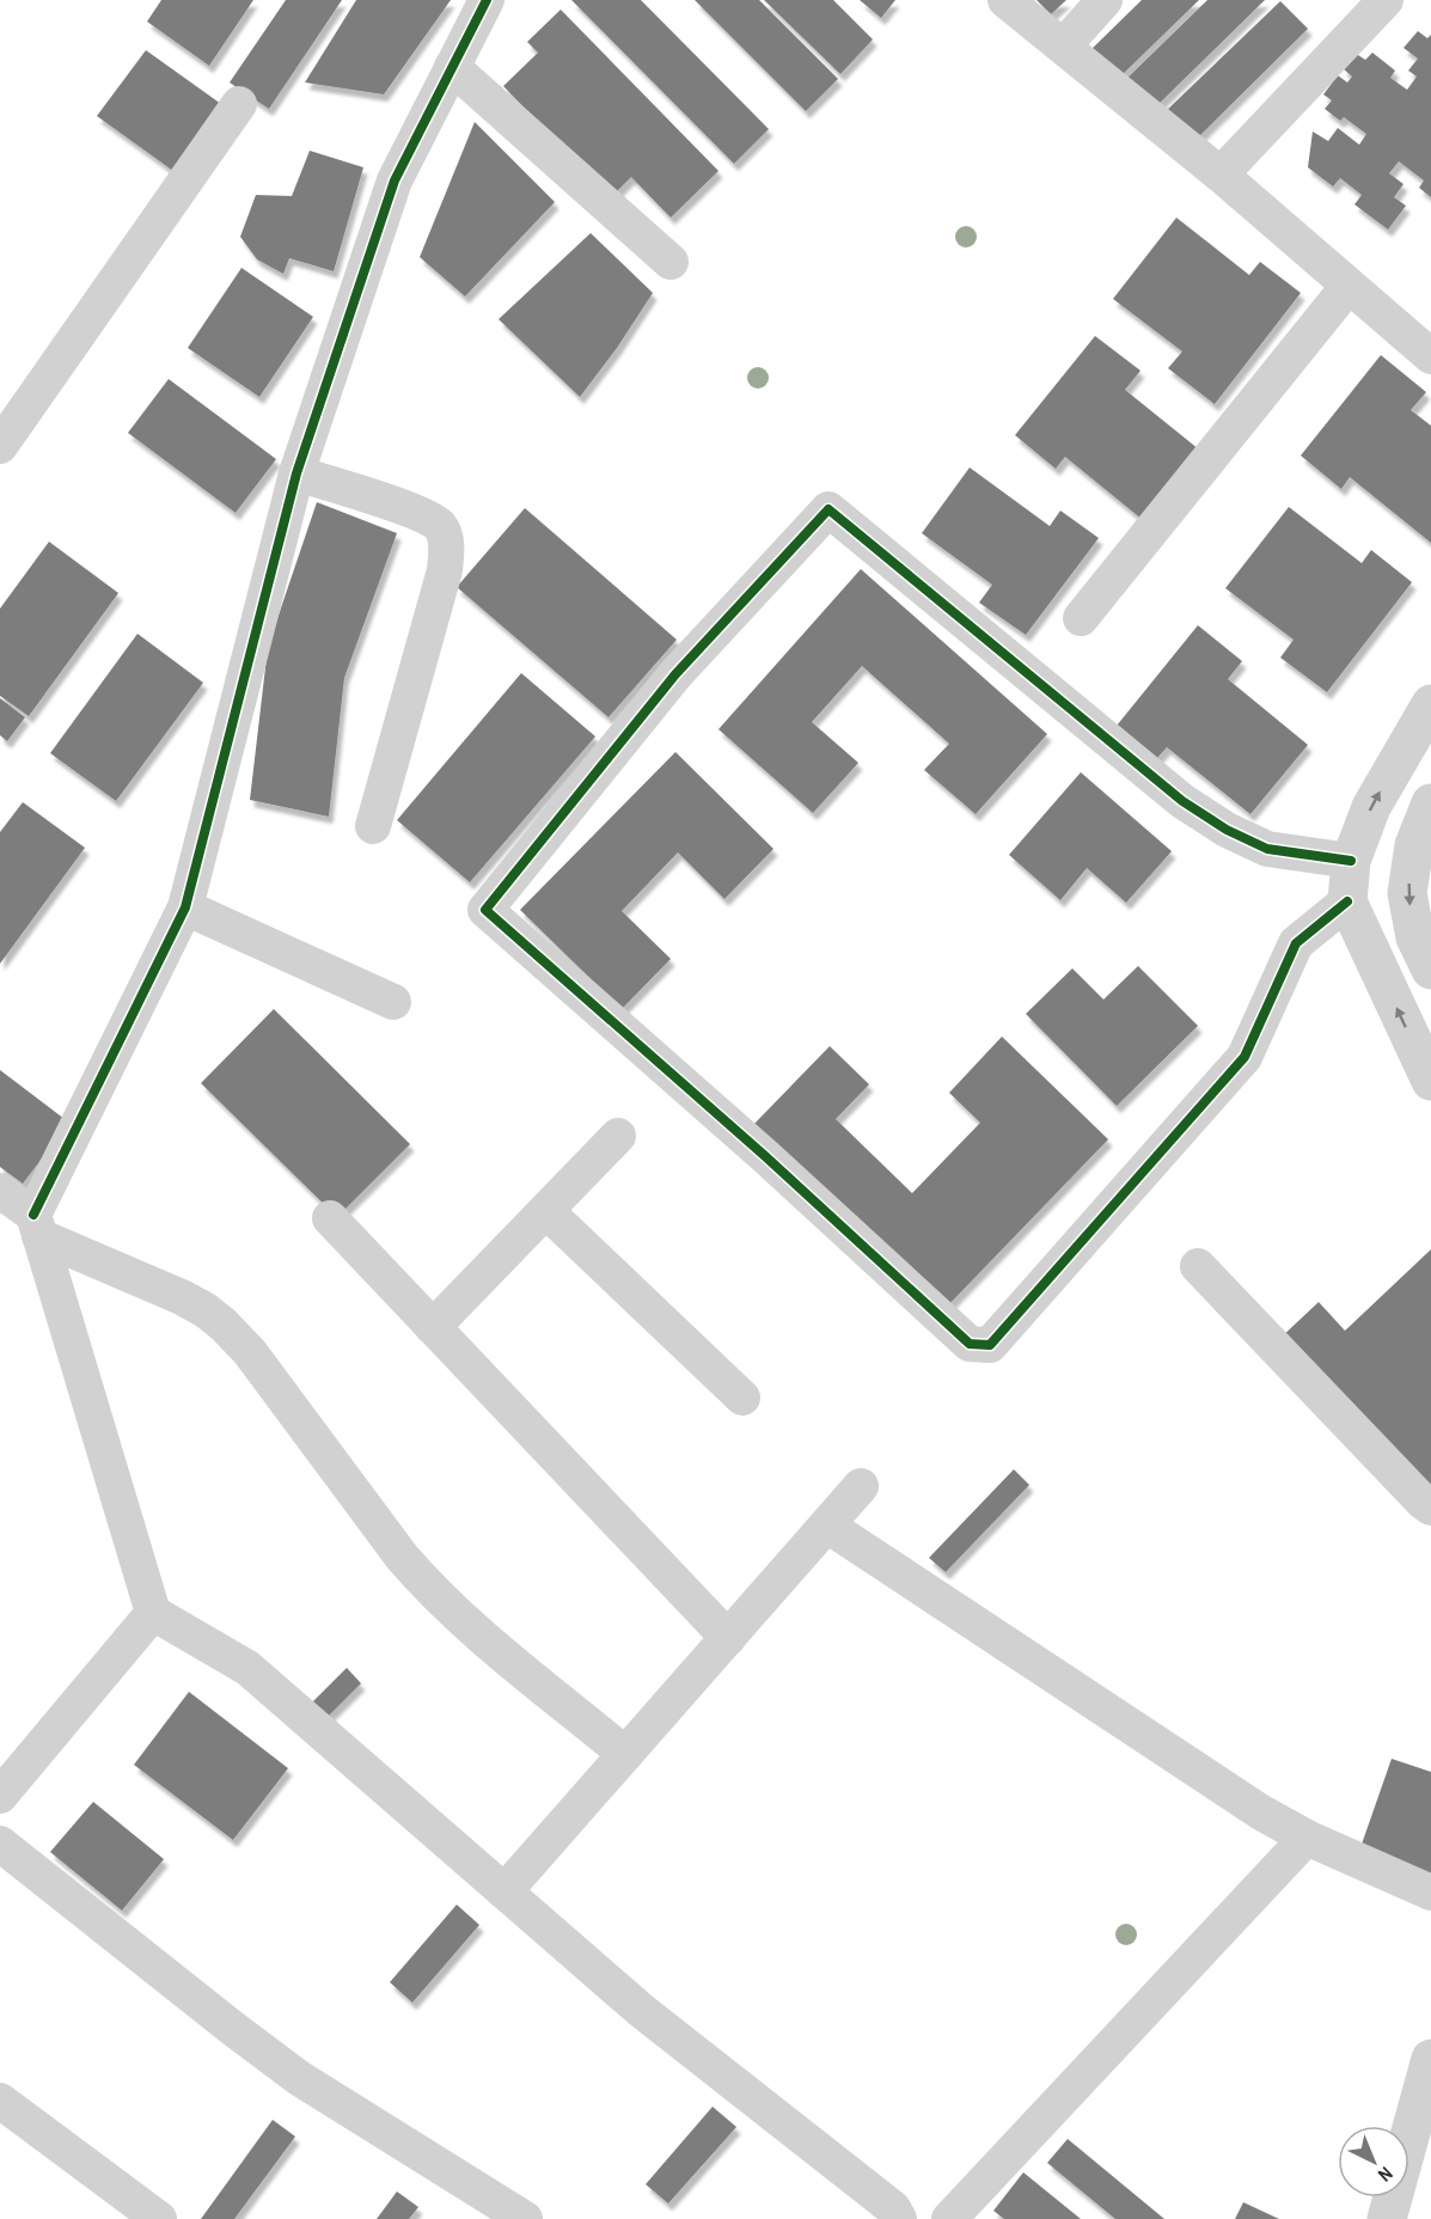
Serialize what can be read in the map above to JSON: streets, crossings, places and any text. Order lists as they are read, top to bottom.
{
  "north": "bottom right"
}
